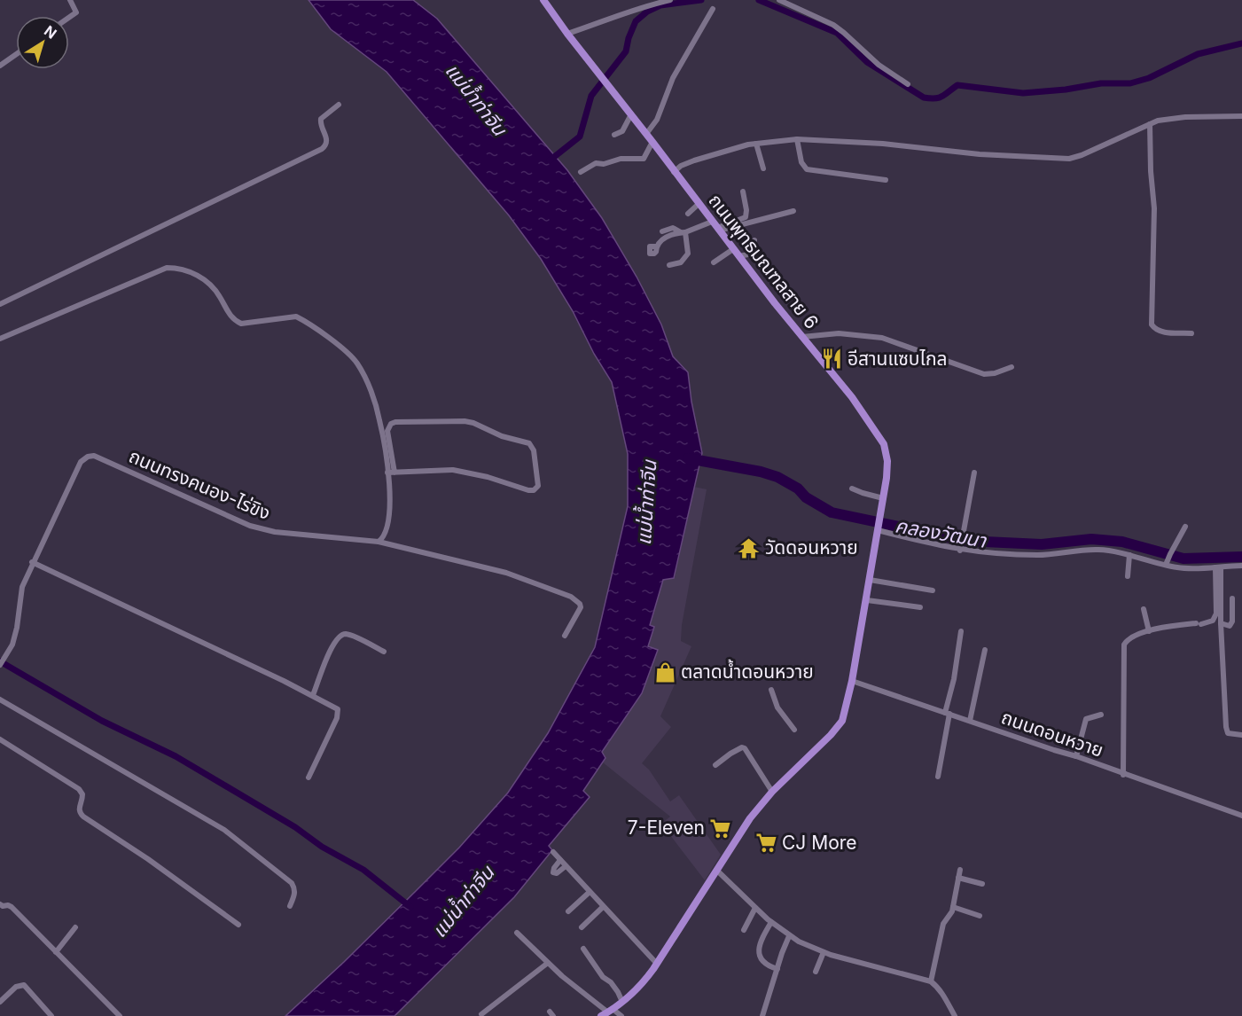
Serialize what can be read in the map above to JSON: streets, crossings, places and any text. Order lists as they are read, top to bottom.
{
  "streets": {
    "main road": ["ถนนพุทธมณฑลสาย 6"],
    "street": ["ถนนทรงคนอง-ไร่ขิง", "ถนนดอนหวาย"]
  },
  "crossings": [
    ["ถนนพุทธมณฑลสาย 6", "ถนนดอนหวาย"]
  ],
  "water": ["แม่น้ำท่าจีน", "คลองวัฒนา"],
  "places": {
    "restaurant": ["อีสานแซบไกล"],
    "temple": ["วัดดอนหวาย"],
    "shop": ["ตลาดน้ำดอนหวาย"],
    "supermarket": ["7-Eleven", "CJ More"]
  },
  "north": "top right"
}
